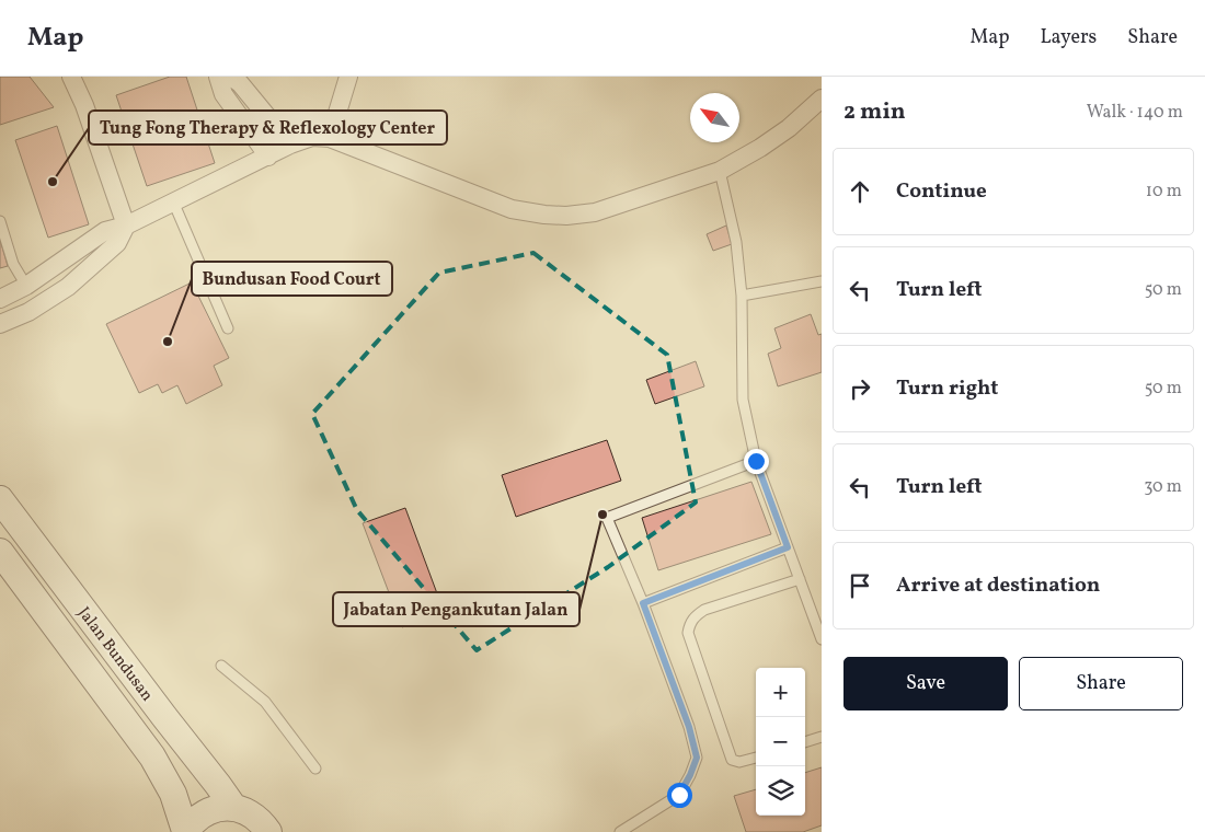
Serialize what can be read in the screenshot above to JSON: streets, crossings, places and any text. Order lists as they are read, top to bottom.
{
  "streets": {
    "main road": ["Jalan Bundusan"]
  },
  "places": ["Tung Fong Therapy & Reflexology Center", "Bundusan Food Court", "Jabatan Pengankutan Jalan"],
  "north": "top left",
  "page": {
    "header": "Map",
    "nav": ["Map", "Layers", "Share"],
    "heading": ["2 min", "Walk · 140 m"],
    "list": [
      ["Continue", "10 m"],
      ["Turn left", "50 m"],
      ["Turn right", "50 m"],
      ["Turn left", "30 m"],
      "Arrive at destination"
    ],
    "buttons": ["Save", "Share"],
    "map_buttons": ["+", "−"]
  }
}
